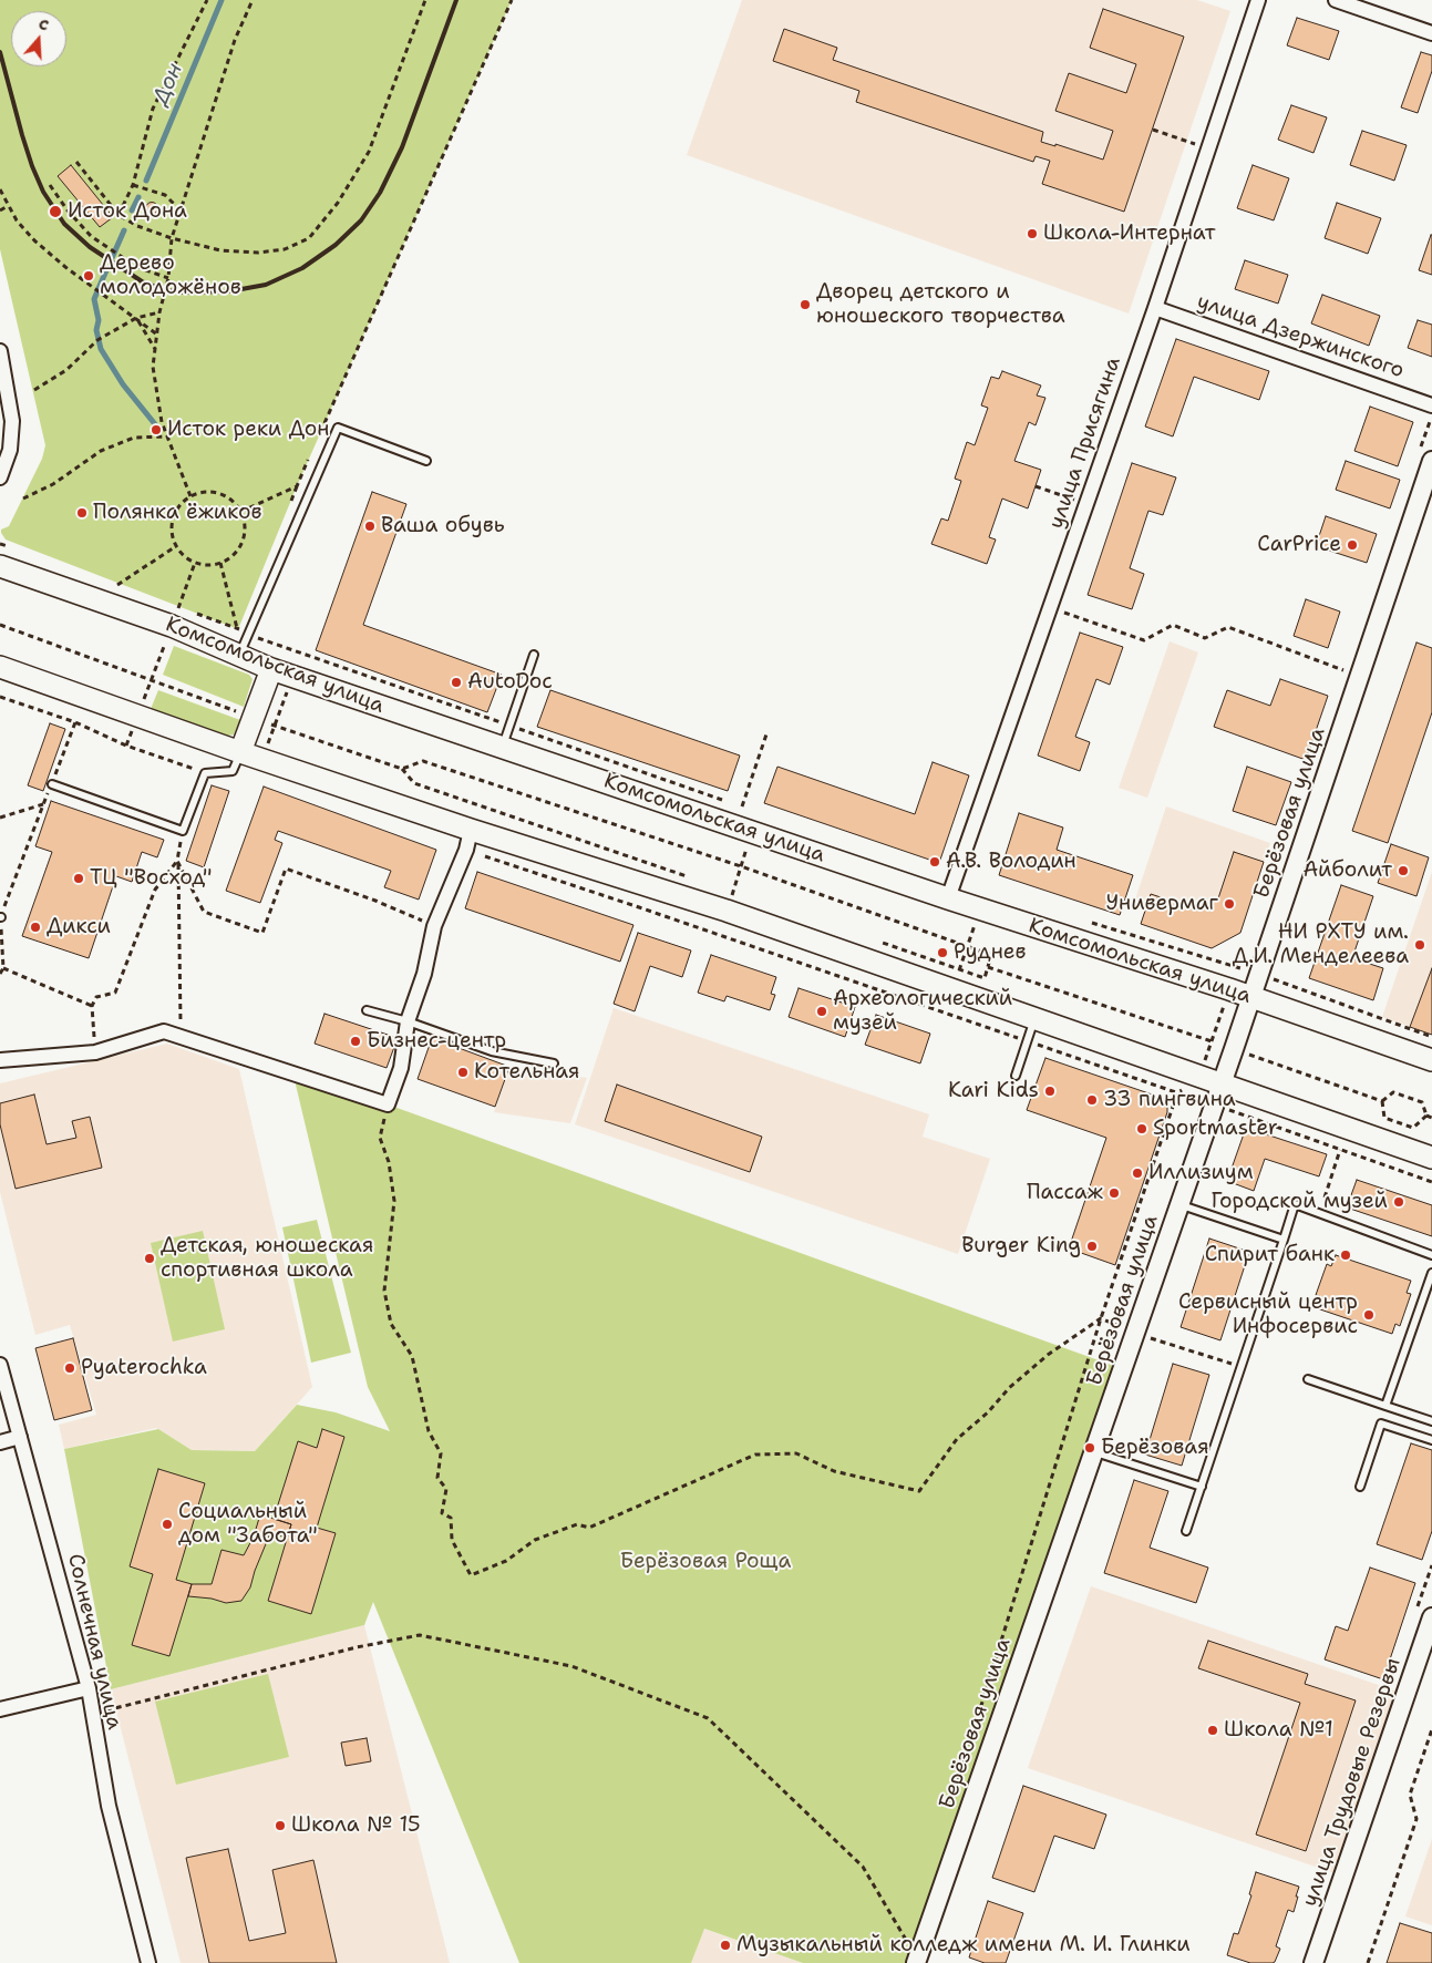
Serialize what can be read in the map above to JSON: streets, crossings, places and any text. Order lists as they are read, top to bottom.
{
  "streets": {
    "main road": ["Комсомольская улица"],
    "street": [
      "улица Дзержинского",
      "улица Присягина",
      "Берёзовая улица",
      "Солнечная улица",
      "улица Трудовые Резервы"
    ]
  },
  "crossings": [
    ["улица Дзержинского", "улица Присягина"],
    ["улица Присягина", "Комсомольская улица"],
    ["Комсомольская улица", "Берёзовая улица"]
  ],
  "water": ["Дон"],
  "parks": ["Берёзовая Роща"],
  "places": [
    "Исток Дона",
    "Школа-Интернат",
    "Дерево молодожёнов",
    "Дворец детского и юношеского творчества",
    "Исток реки Дон",
    "Полянка ёжиков",
    "Ваша обувь",
    "CarPrice",
    "AutoDoc",
    "А.В. Володин",
    "Айболит",
    "ТЦ \"Восход\"",
    "Универмаг",
    "Дикси",
    "НИ РХТУ им. Д.И. Менделеева",
    "Руднев",
    "Археологический музей",
    "Бизнес-центр",
    "Котельная",
    "Kari Kids",
    "33 пингвина",
    "Sportmaster",
    "Иллизиум",
    "Пассаж",
    "Городской музей",
    "Burger King",
    "Спирит банк",
    "Детская, юношеская спортивная школа",
    "Сервисный центр Инфосервис",
    "Pyaterochka",
    "Берёзовая",
    "Социальный дом \"Забота\"",
    "Школа №1",
    "Школа № 15",
    "Музыкальный колледж имени М. И. Глинки"
  ],
  "north": "top"
}
